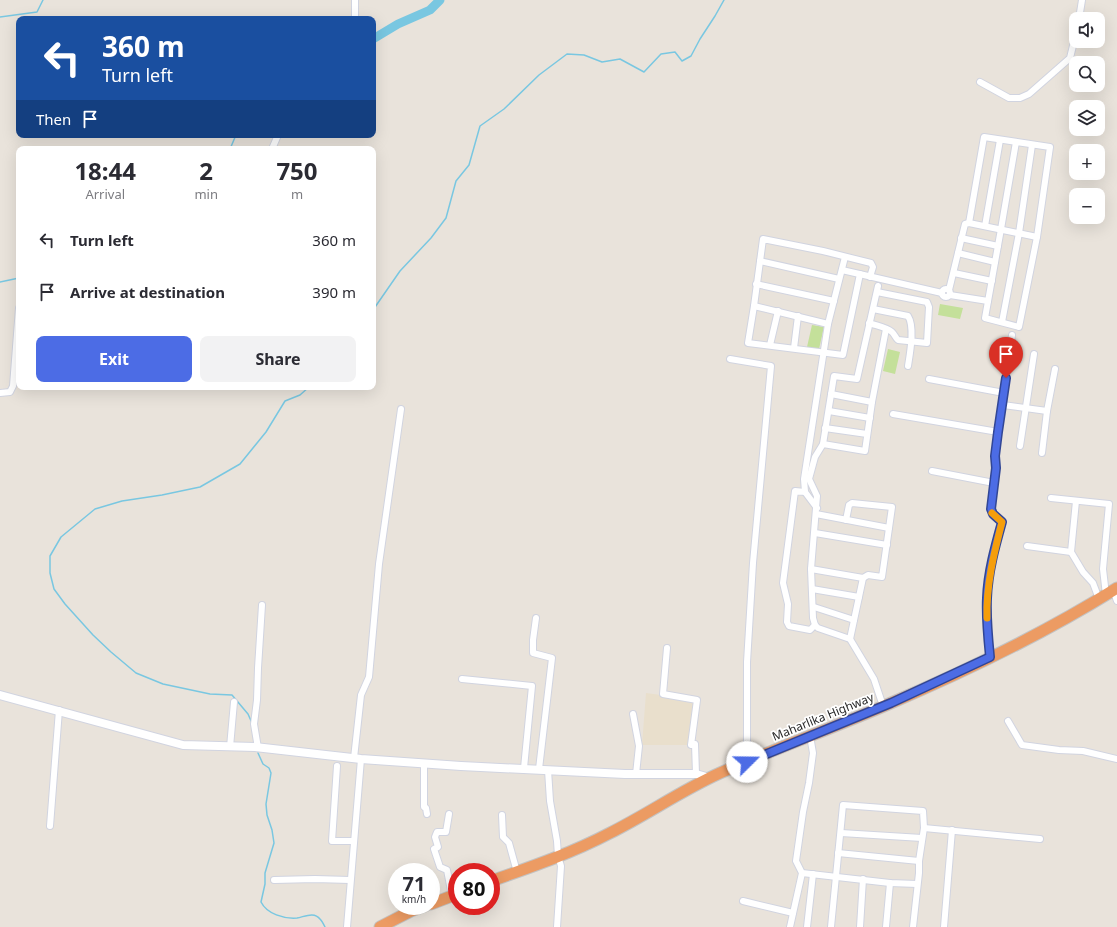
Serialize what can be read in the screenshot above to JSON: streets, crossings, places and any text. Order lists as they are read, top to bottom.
{
  "streets": {
    "highway": ["Maharlika Highway"]
  },
  "page": {
    "map_buttons": ["+", "−"],
    "turn": ["360 m", "Turn left"],
    "then": "Then",
    "eta": [
      "18:44",
      "Arrival",
      "2",
      "min",
      "750",
      "m"
    ],
    "list": [
      {
        "name": "Turn left",
        "value": "360 m"
      },
      {
        "name": "Arrive at destination",
        "value": "390 m"
      }
    ],
    "buttons": ["Exit", "Share"],
    "speed": "71 km/h",
    "limit": "80"
  }
}
